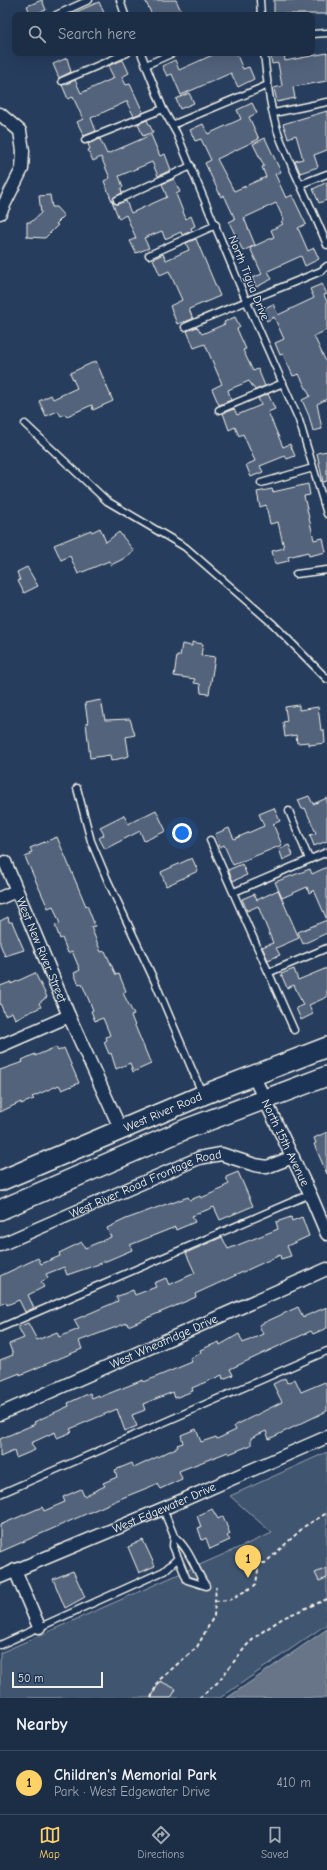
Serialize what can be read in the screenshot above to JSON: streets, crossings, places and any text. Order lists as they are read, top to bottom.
{
  "streets": {
    "main road": ["West River Road"],
    "street": [
      "West New River Street",
      "North 15th Avenue",
      "West River Road Frontage Road",
      "West Wheatridge Drive",
      "West Edgewater Drive"
    ],
    "lane": ["North Tigua Drive"]
  },
  "crossings": [
    ["West New River Street", "West River Road"],
    ["West River Road", "North 15th Avenue"],
    ["North 15th Avenue", "West River Road Frontage Road"]
  ],
  "scale_bar": "50 m",
  "page": {
    "search": "Search here",
    "pins": "1",
    "scale": "50 m",
    "heading": "Nearby",
    "list": [
      {
        "mark": "1",
        "name": "Children's Memorial Park",
        "note": "Park · West Edgewater Drive",
        "value": "410 m"
      }
    ],
    "nav": ["Map", "Directions", "Saved"]
  }
}
